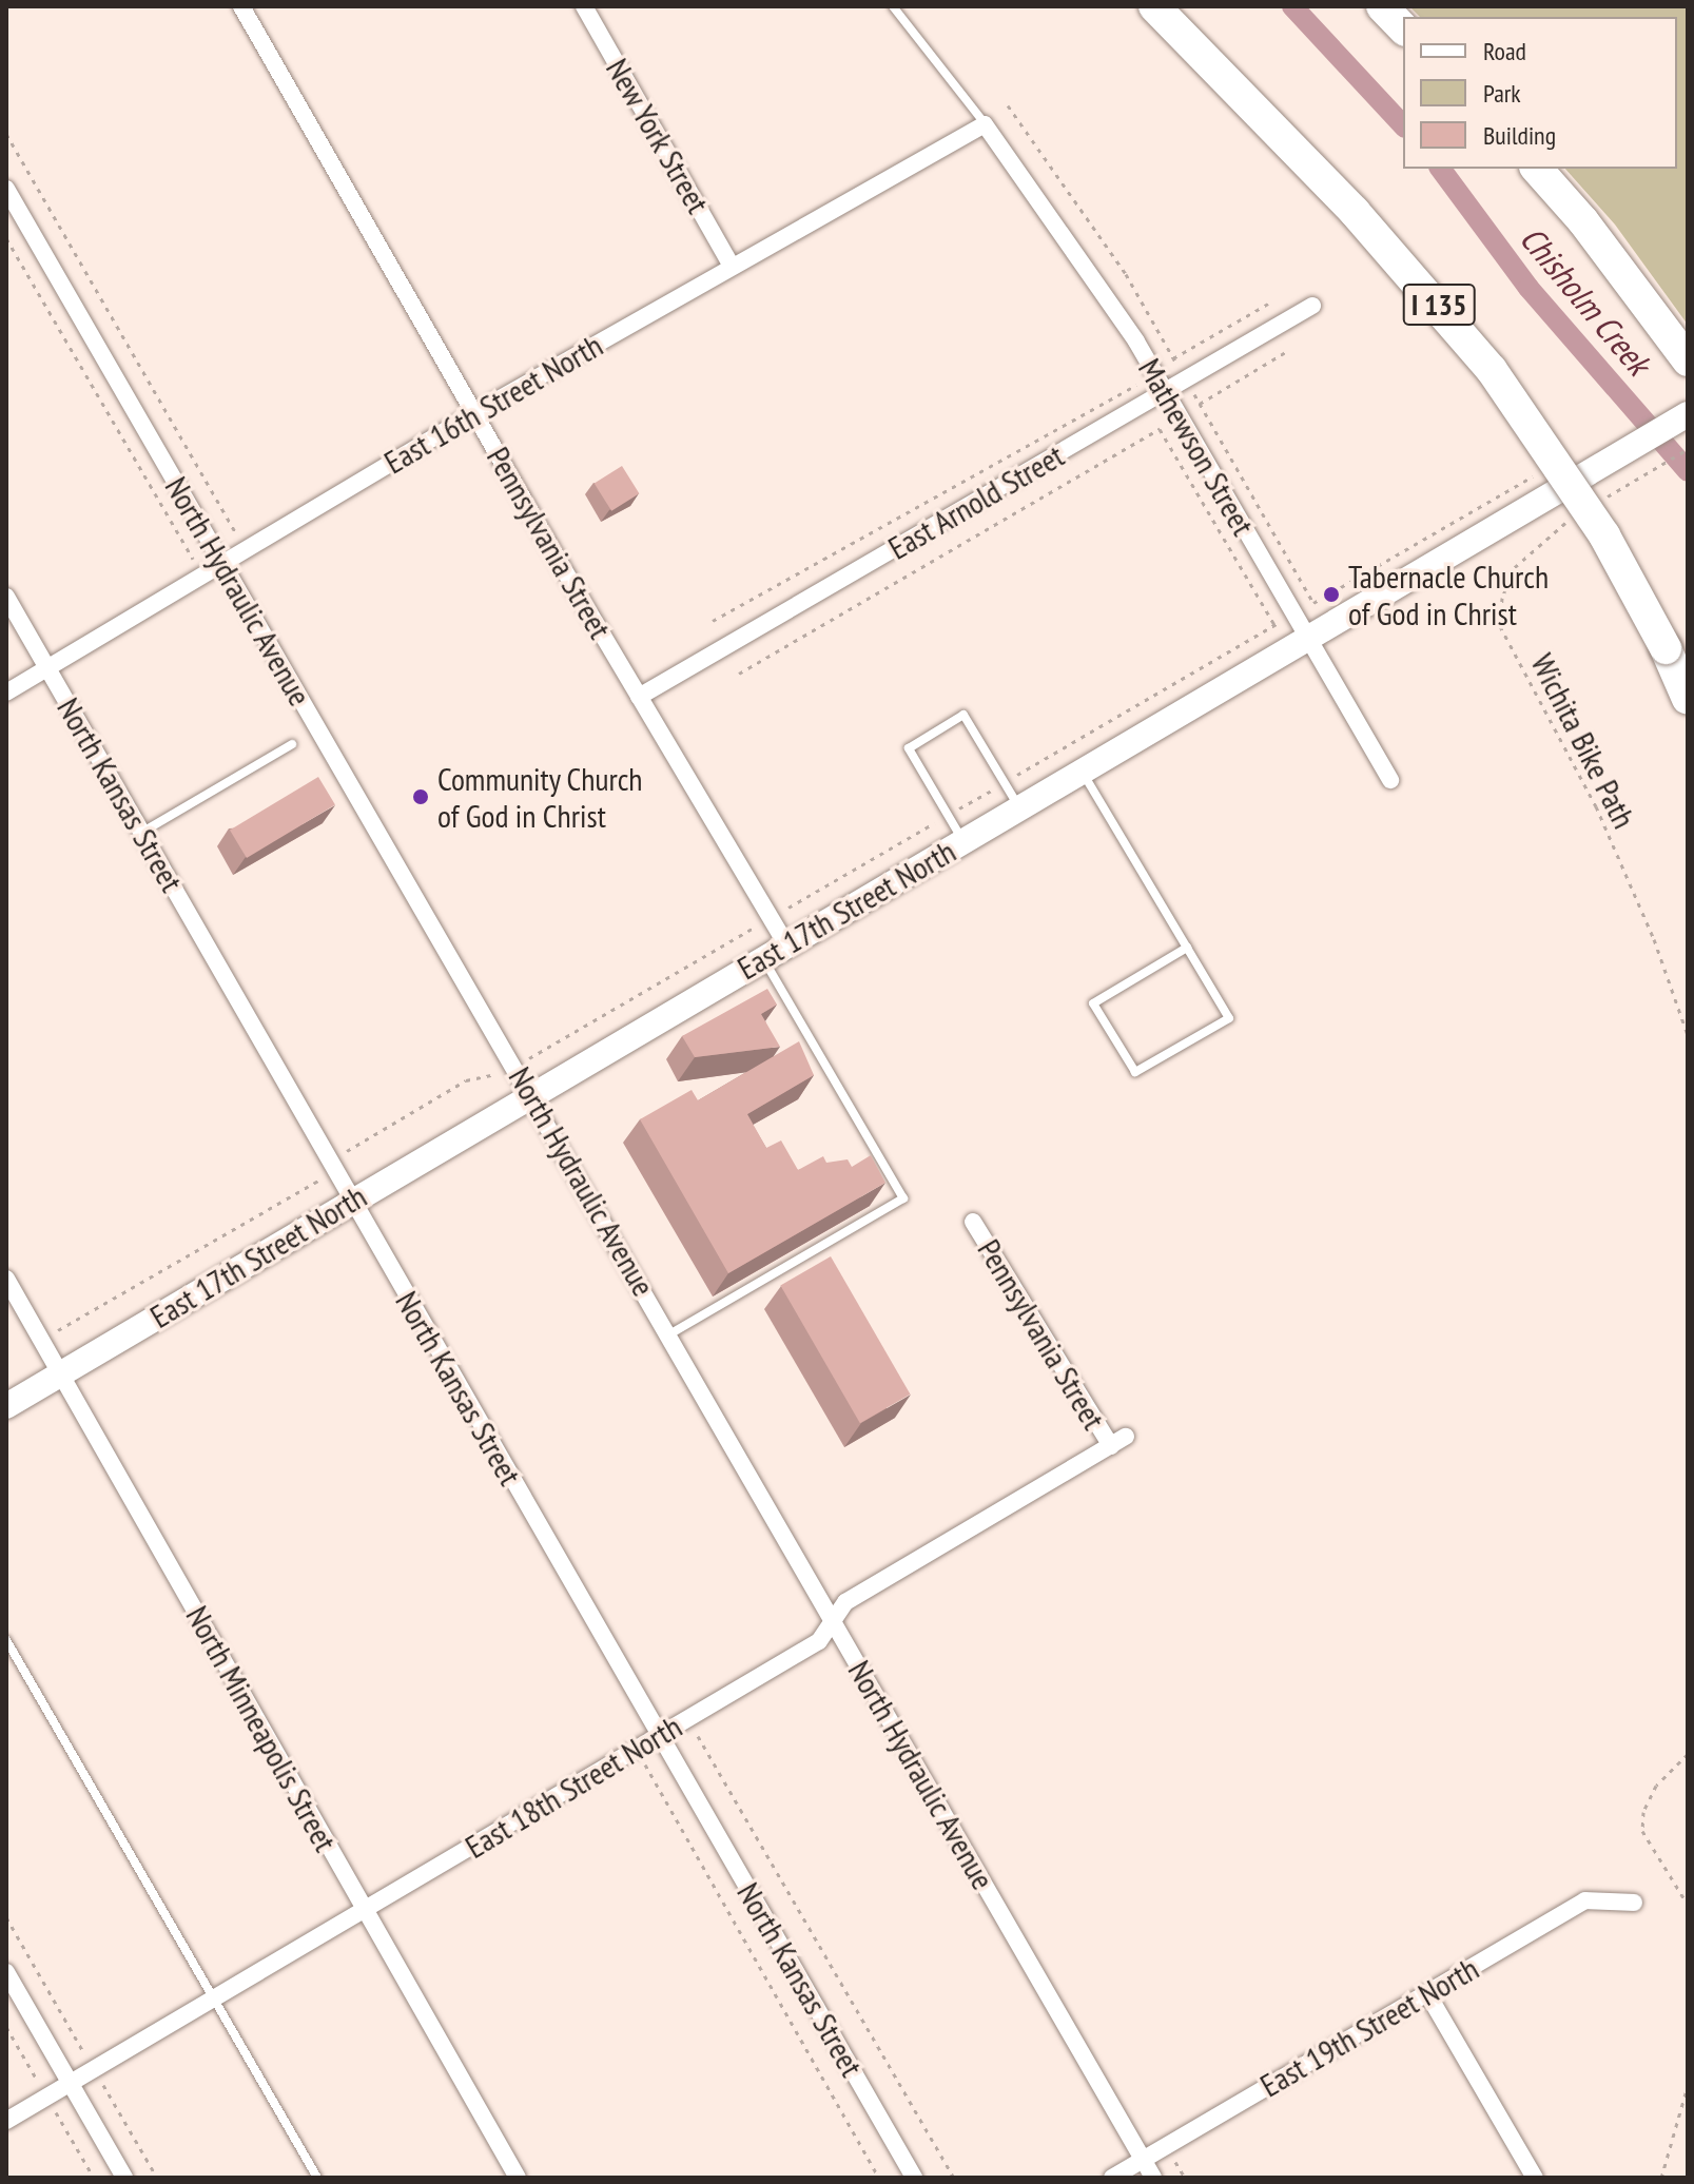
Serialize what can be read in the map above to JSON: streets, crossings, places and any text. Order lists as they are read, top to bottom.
{
  "streets": {
    "highway": ["I 135"],
    "street": [
      "New York Street",
      "East 16th Street North",
      "Mathewson Street",
      "East Arnold Street",
      "Pennsylvania Street",
      "North Hydraulic Avenue",
      "North Kansas Street",
      "East 17th Street North",
      "North Minneapolis Street",
      "East 18th Street North",
      "East 19th Street North"
    ],
    "path": ["Wichita Bike Path"]
  },
  "crossings": [
    ["New York Street", "East 16th Street North"],
    ["East 16th Street North", "Mathewson Street"],
    ["East 16th Street North", "Pennsylvania Street"],
    ["East 16th Street North", "North Hydraulic Avenue"],
    ["East 16th Street North", "North Kansas Street"],
    ["Mathewson Street", "East Arnold Street"],
    ["Mathewson Street", "East 17th Street North"],
    ["East Arnold Street", "Pennsylvania Street"],
    ["Pennsylvania Street", "East 17th Street North"],
    ["Pennsylvania Street", "East 18th Street North"],
    ["North Hydraulic Avenue", "East 17th Street North"],
    ["North Hydraulic Avenue", "East 18th Street North"],
    ["North Hydraulic Avenue", "East 19th Street North"],
    ["North Kansas Street", "East 17th Street North"],
    ["North Kansas Street", "East 18th Street North"],
    ["East 17th Street North", "North Minneapolis Street"],
    ["North Minneapolis Street", "East 18th Street North"]
  ],
  "water": ["Chisholm Creek"],
  "places": ["Tabernacle Church of God in Christ", "Community Church of God in Christ"],
  "legend": ["Road", "Park", "Building"]
}
